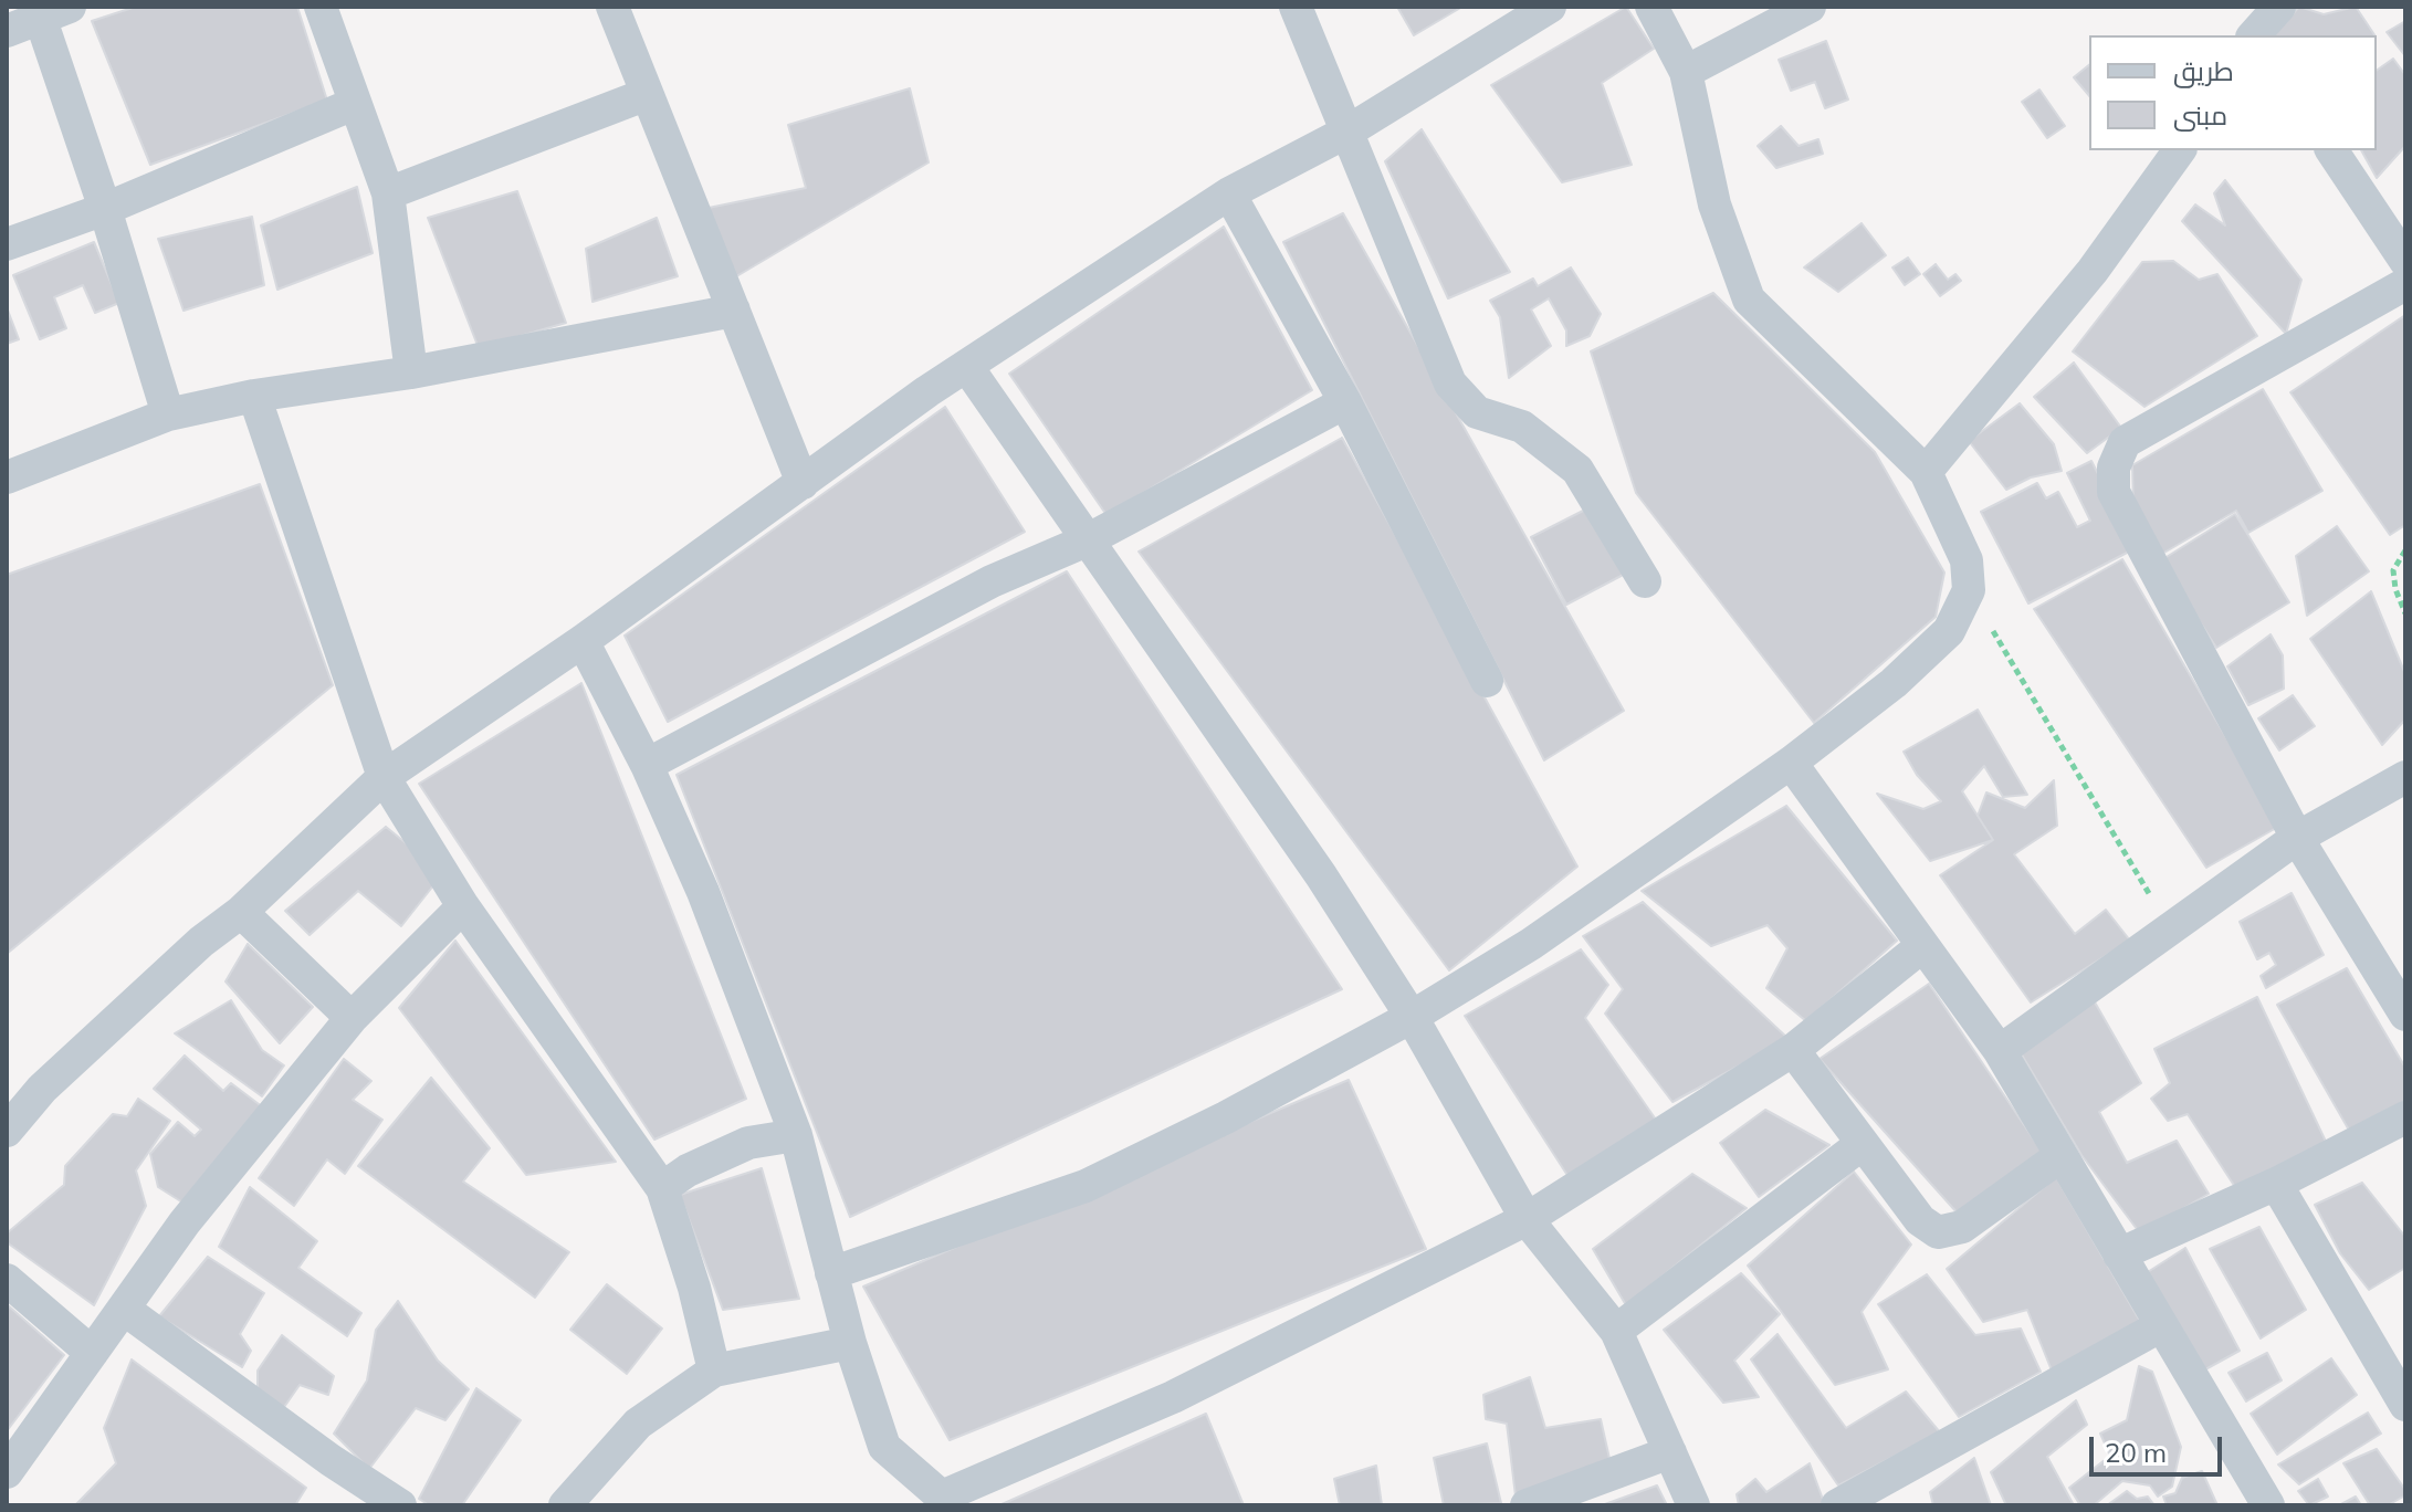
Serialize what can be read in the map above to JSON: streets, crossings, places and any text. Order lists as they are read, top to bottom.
{
  "legend": ["طريق", "مبنى"],
  "scale_bar": "20 m"
}
